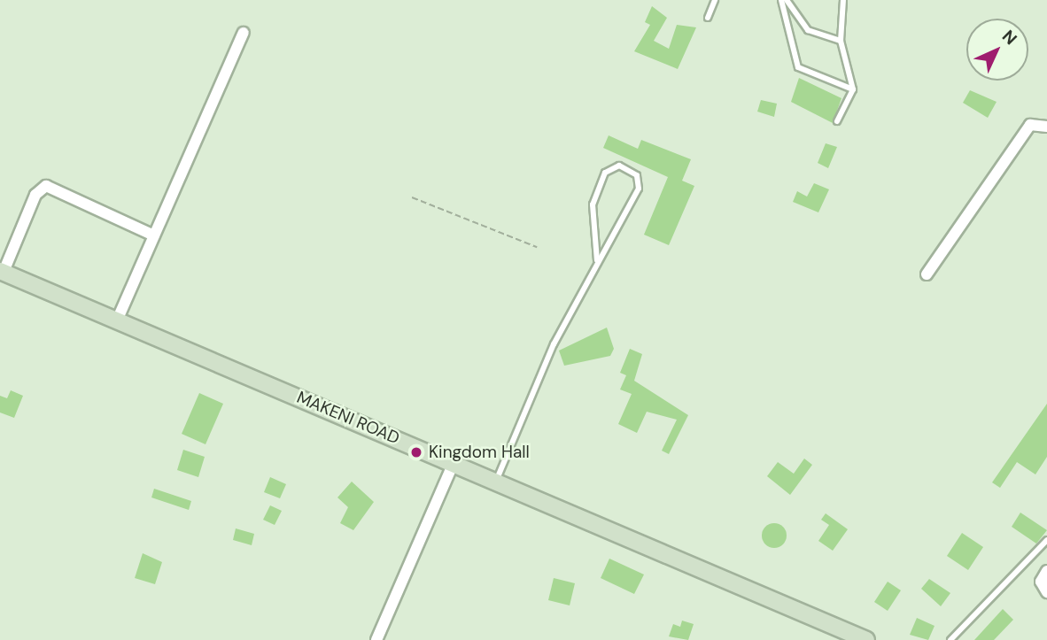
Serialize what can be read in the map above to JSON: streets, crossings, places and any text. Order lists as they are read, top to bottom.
{
  "streets": {
    "main road": ["MAKENI ROAD"]
  },
  "places": ["Kingdom Hall"],
  "north": "top right"
}
